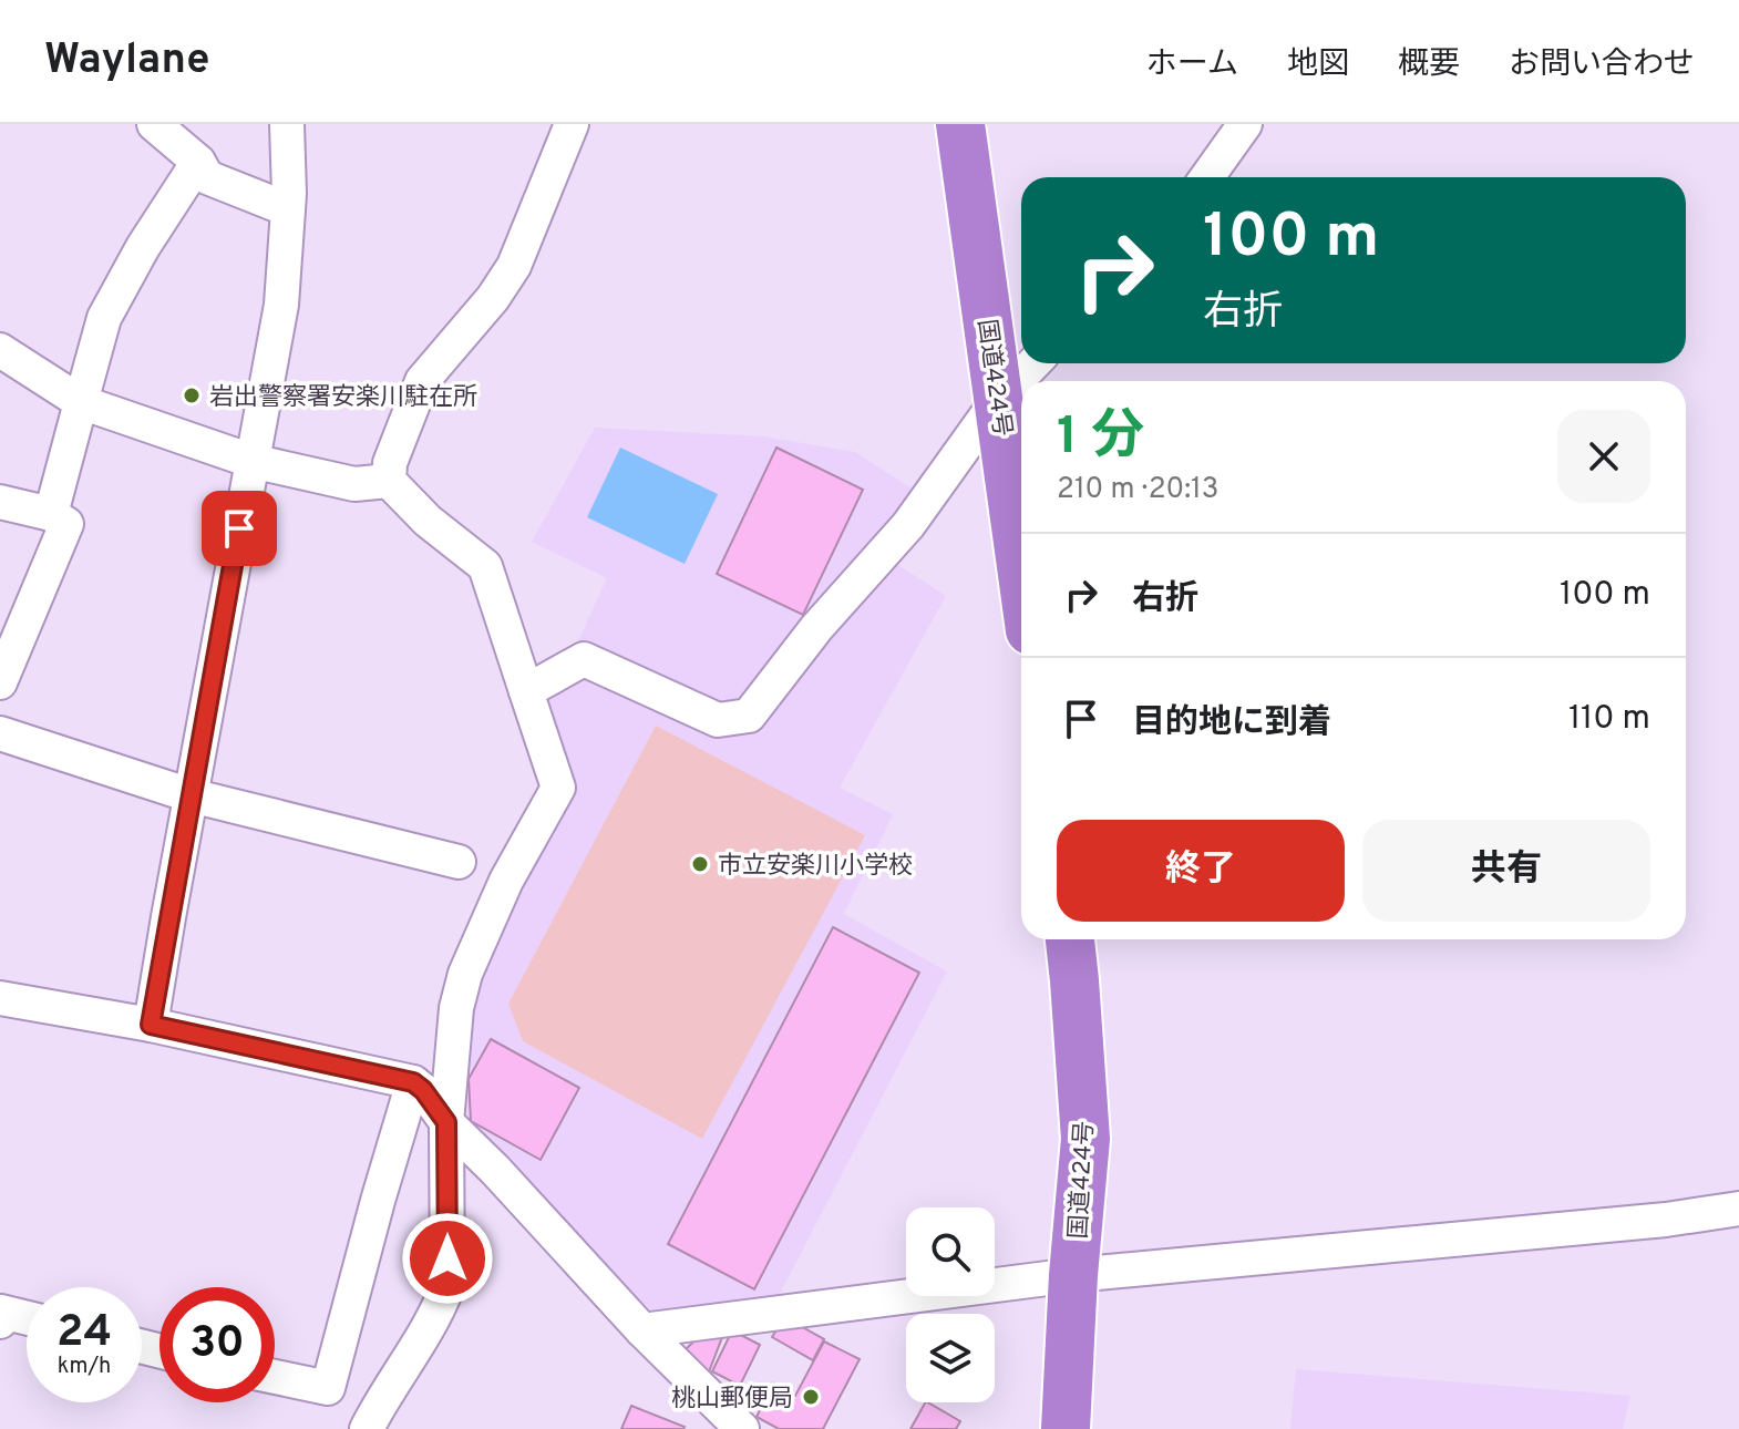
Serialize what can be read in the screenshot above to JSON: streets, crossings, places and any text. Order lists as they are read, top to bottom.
{
  "streets": {
    "highway": ["国道424号"]
  },
  "places": ["岩出警察署安楽川駐在所", "市立安楽川小学校", "桃山郵便局"],
  "page": {
    "header": "Waylane",
    "nav": [
      "ホーム",
      "地図",
      "概要",
      "お問い合わせ"
    ],
    "turn": ["100 m", "右折"],
    "heading": ["1 分", "210 m · 20:13"],
    "list": [
      {
        "name": "右折",
        "value": "100 m"
      },
      {
        "name": "目的地に到着",
        "value": "110 m"
      }
    ],
    "buttons": ["終了", "共有"],
    "speed": "24 km/h",
    "limit": "30"
  }
}
